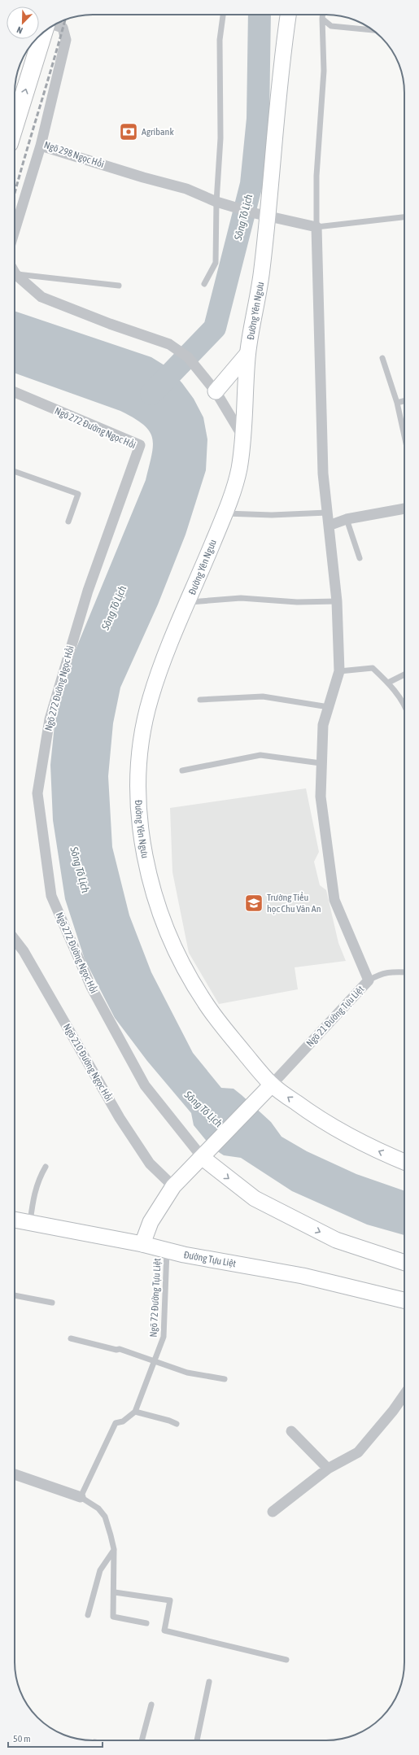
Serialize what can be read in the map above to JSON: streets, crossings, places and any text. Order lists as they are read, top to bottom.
{
  "streets": {
    "street": [
      "Ngõ 298 Ngọc Hồi",
      "Đường Yên Ngưu",
      "Ngõ 272 Đường Ngọc Hồi",
      "Ngõ 21 Đường Tựu Liệt",
      "Ngõ 210 Đường Ngọc Hồi",
      "Đường Tựu Liệt"
    ],
    "lane": ["Ngõ 72 Đường Tựu Liệt"]
  },
  "crossings": [
    ["Ngõ 298 Ngọc Hồi", "Đường Yên Ngưu"],
    ["Đường Yên Ngưu", "Ngõ 21 Đường Tựu Liệt"],
    ["Đường Tựu Liệt", "Ngõ 72 Đường Tựu Liệt"]
  ],
  "water": ["Sông Tô Lịch"],
  "places": {
    "bank": ["Agribank"],
    "school or university": ["Trường Tiểu học Chu Văn An"]
  },
  "scale_bar": "50 m",
  "north": "bottom left"
}
